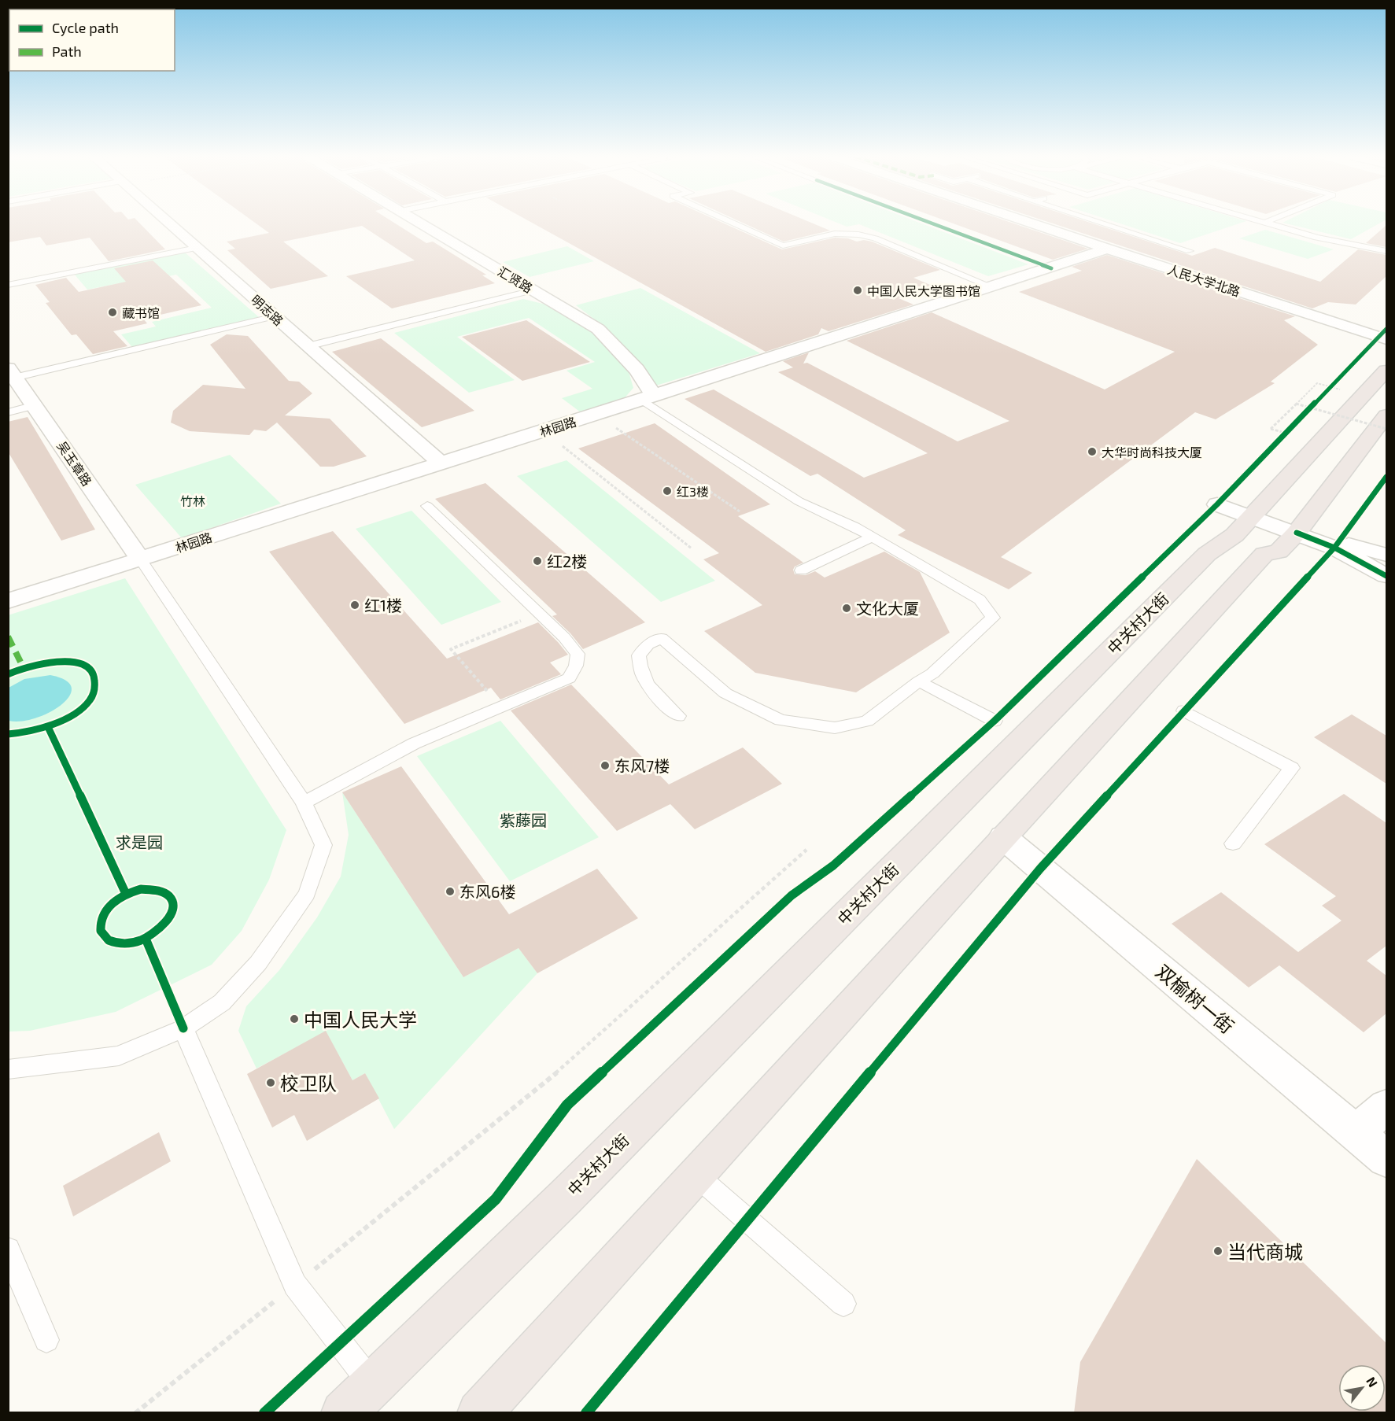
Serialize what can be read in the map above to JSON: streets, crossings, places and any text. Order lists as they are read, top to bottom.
{
  "streets": {
    "main road": ["中关村大街"],
    "street": [
      "汇贤路",
      "人民大学北路",
      "明志路",
      "林园路",
      "吴玉章路",
      "双榆树一街"
    ]
  },
  "crossings": [
    ["汇贤路", "林园路"],
    ["人民大学北路", "林园路"],
    ["明志路", "林园路"],
    ["林园路", "吴玉章路"]
  ],
  "parks": ["竹林", "紫藤园", "求是园"],
  "places": [
    "中国人民大学图书馆",
    "藏书馆",
    "大华时尚科技大厦",
    "红3楼",
    "红2楼",
    "红1楼",
    "文化大厦",
    "东风7楼",
    "东风6楼",
    "中国人民大学",
    "校卫队",
    "当代商城"
  ],
  "legend": ["Cycle path", "Path"],
  "north": "top right"
}
